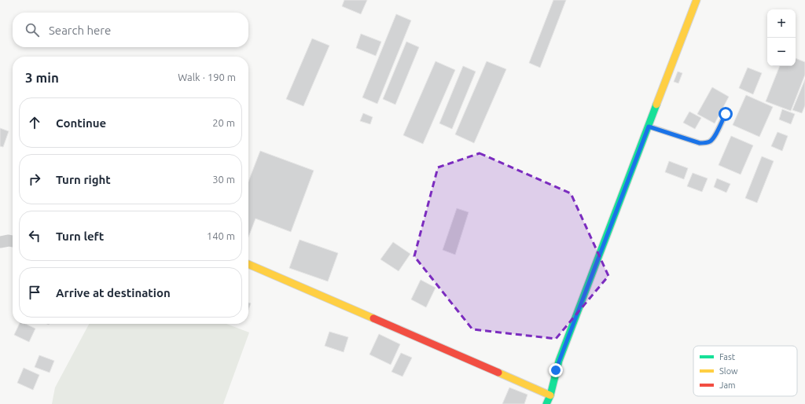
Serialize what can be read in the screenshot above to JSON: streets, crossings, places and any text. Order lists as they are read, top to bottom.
{
  "legend": ["Fast", "Slow", "Jam"],
  "page": {
    "map_buttons": ["+", "−"],
    "search": "Search here",
    "heading": ["3 min", "Walk · 190 m"],
    "list": [
      ["Continue", "20 m"],
      ["Turn right", "30 m"],
      ["Turn left", "140 m"],
      "Arrive at destination"
    ]
  }
}
